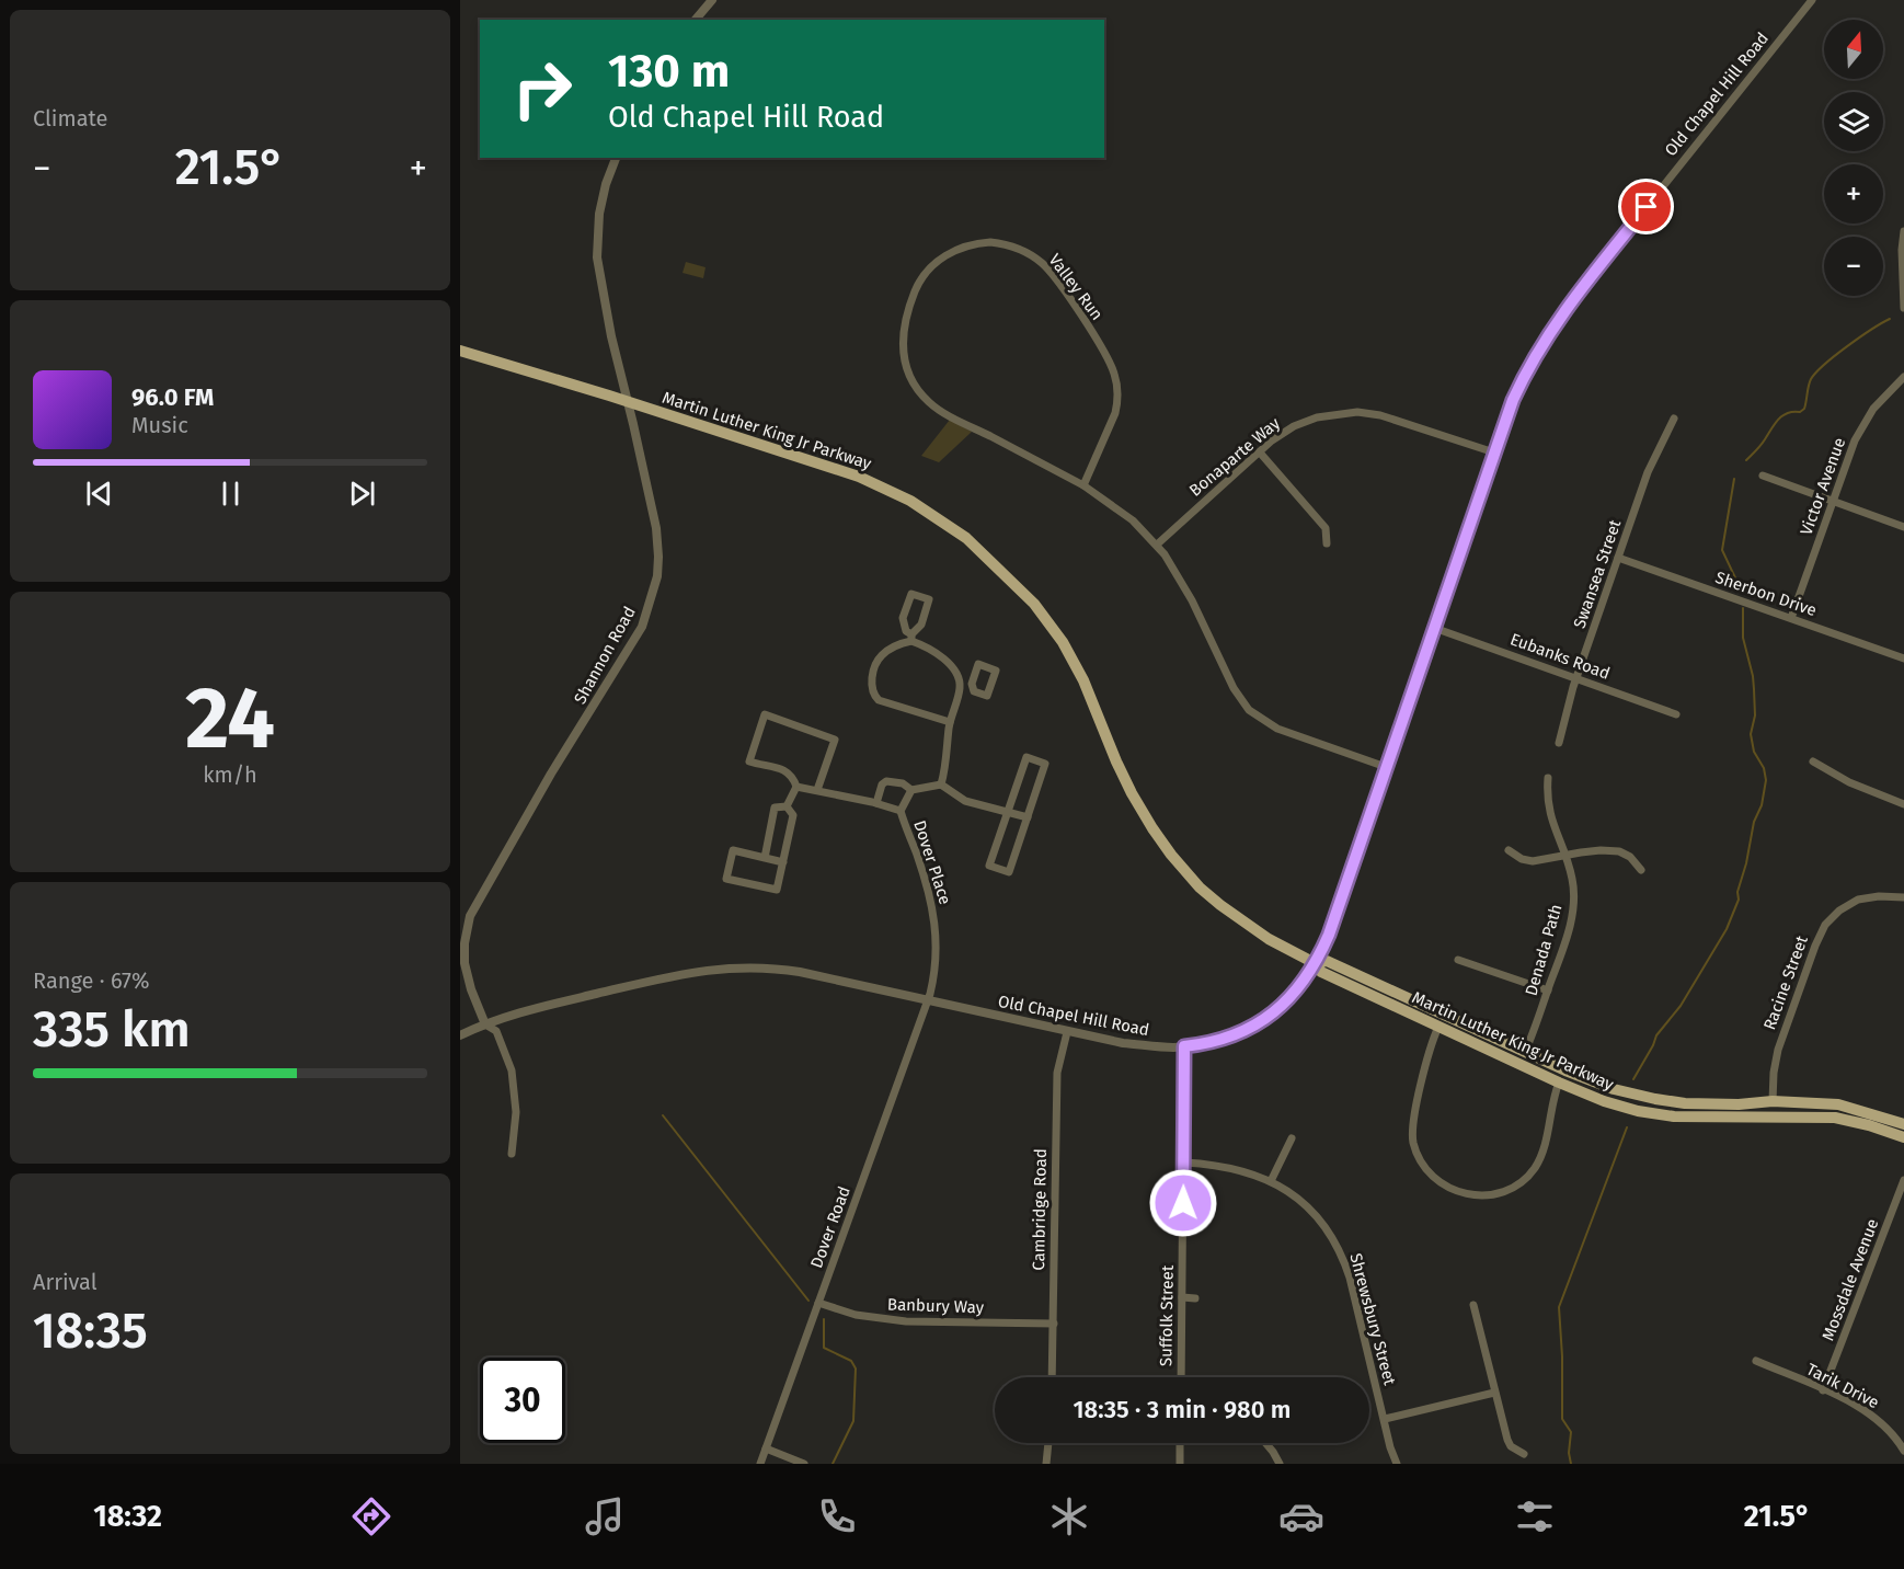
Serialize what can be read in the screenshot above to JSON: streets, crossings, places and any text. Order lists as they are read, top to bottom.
{
  "streets": {
    "main road": ["Martin Luther King Jr Parkway"],
    "street": [
      "Old Chapel Hill Road",
      "Valley Run",
      "Bonaparte Way",
      "Victor Avenue",
      "Swansea Street",
      "Sherbon Drive",
      "Shannon Road",
      "Eubanks Road",
      "Dover Place",
      "Denada Path",
      "Racine Street",
      "Cambridge Road",
      "Dover Road",
      "Mossdale Avenue",
      "Banbury Way",
      "Suffolk Street",
      "Shrewsbury Street",
      "Tarik Drive"
    ]
  },
  "crossings": [
    ["Old Chapel Hill Road", "Valley Run"],
    ["Old Chapel Hill Road", "Martin Luther King Jr Parkway"],
    ["Old Chapel Hill Road", "Bonaparte Way"],
    ["Old Chapel Hill Road", "Shannon Road"],
    ["Old Chapel Hill Road", "Eubanks Road"],
    ["Old Chapel Hill Road", "Dover Place"],
    ["Old Chapel Hill Road", "Cambridge Road"],
    ["Old Chapel Hill Road", "Dover Road"],
    ["Old Chapel Hill Road", "Suffolk Street"],
    ["Valley Run", "Bonaparte Way"],
    ["Martin Luther King Jr Parkway", "Shannon Road"],
    ["Martin Luther King Jr Parkway", "Denada Path"],
    ["Martin Luther King Jr Parkway", "Racine Street"],
    ["Victor Avenue", "Sherbon Drive"],
    ["Swansea Street", "Sherbon Drive"],
    ["Swansea Street", "Eubanks Road"],
    ["Dover Place", "Dover Road"],
    ["Cambridge Road", "Banbury Way"],
    ["Dover Road", "Banbury Way"],
    ["Mossdale Avenue", "Tarik Drive"],
    ["Suffolk Street", "Shrewsbury Street"]
  ],
  "north": "top",
  "page": {
    "tile": [
      "Climate",
      ["24", "km/h"],
      ["Range · 67%", "335 km"],
      ["Arrival", "18:35"]
    ],
    "map_buttons": ["+", "−"],
    "turn": ["130 m", "Old Chapel Hill Road"],
    "heat": ["−", "21.5°", "+"],
    "song": ["96.0 FM", "Music"],
    "limit": "30",
    "trip": "18:35 · 3 min · 980 m",
    "tabs": ["18:32", "21.5°"]
  }
}
